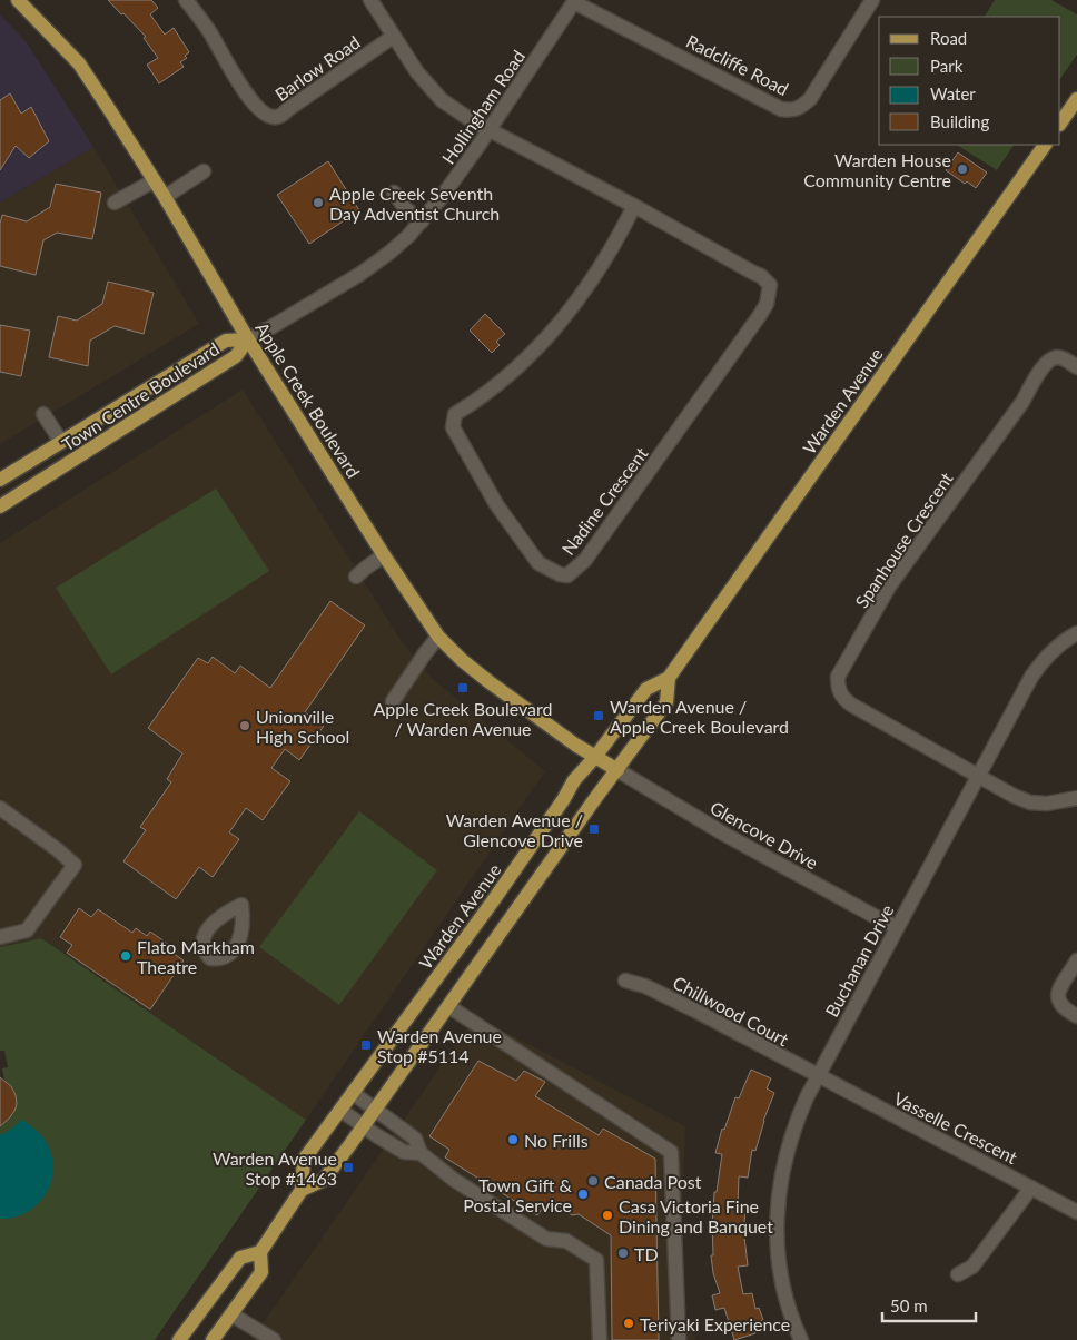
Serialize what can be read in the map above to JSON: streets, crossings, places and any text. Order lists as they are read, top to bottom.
{
  "streets": {
    "main road": ["Town Centre Boulevard", "Apple Creek Boulevard", "Warden Avenue"],
    "street": [
      "Radcliffe Road",
      "Barlow Road",
      "Hollingham Road",
      "Nadine Crescent",
      "Spanhouse Crescent",
      "Glencove Drive",
      "Buchanan Drive",
      "Chillwood Court",
      "Vasselle Crescent"
    ]
  },
  "crossings": [
    ["Radcliffe Road", "Hollingham Road"],
    ["Barlow Road", "Nadine Crescent"],
    ["Hollingham Road", "Town Centre Boulevard"],
    ["Hollingham Road", "Apple Creek Boulevard"],
    ["Hollingham Road", "Nadine Crescent"],
    ["Town Centre Boulevard", "Apple Creek Boulevard"],
    ["Apple Creek Boulevard", "Warden Avenue"],
    ["Apple Creek Boulevard", "Glencove Drive"],
    ["Warden Avenue", "Glencove Drive"],
    ["Spanhouse Crescent", "Buchanan Drive"],
    ["Glencove Drive", "Buchanan Drive"],
    ["Buchanan Drive", "Chillwood Court"],
    ["Buchanan Drive", "Vasselle Crescent"],
    ["Chillwood Court", "Vasselle Crescent"]
  ],
  "places": {
    "other": [
      "Warden House Community Centre",
      "Apple Creek Seventh Day Adventist Church",
      "Unionville High School",
      "Flato Markham Theatre",
      "No Frills",
      "Canada Post",
      "Town Gift & Postal Service",
      "Casa Victoria Fine Dining and Banquet",
      "TD",
      "Teriyaki Experience"
    ],
    "transit": [
      "Apple Creek Boulevard / Warden Avenue",
      "Warden Avenue / Apple Creek Boulevard",
      "Warden Avenue / Glencove Drive",
      "Warden Avenue Stop #5114",
      "Warden Avenue Stop #1463"
    ]
  },
  "legend": [
    "Road",
    "Park",
    "Water",
    "Building"
  ],
  "scale_bar": "50 m"
}
